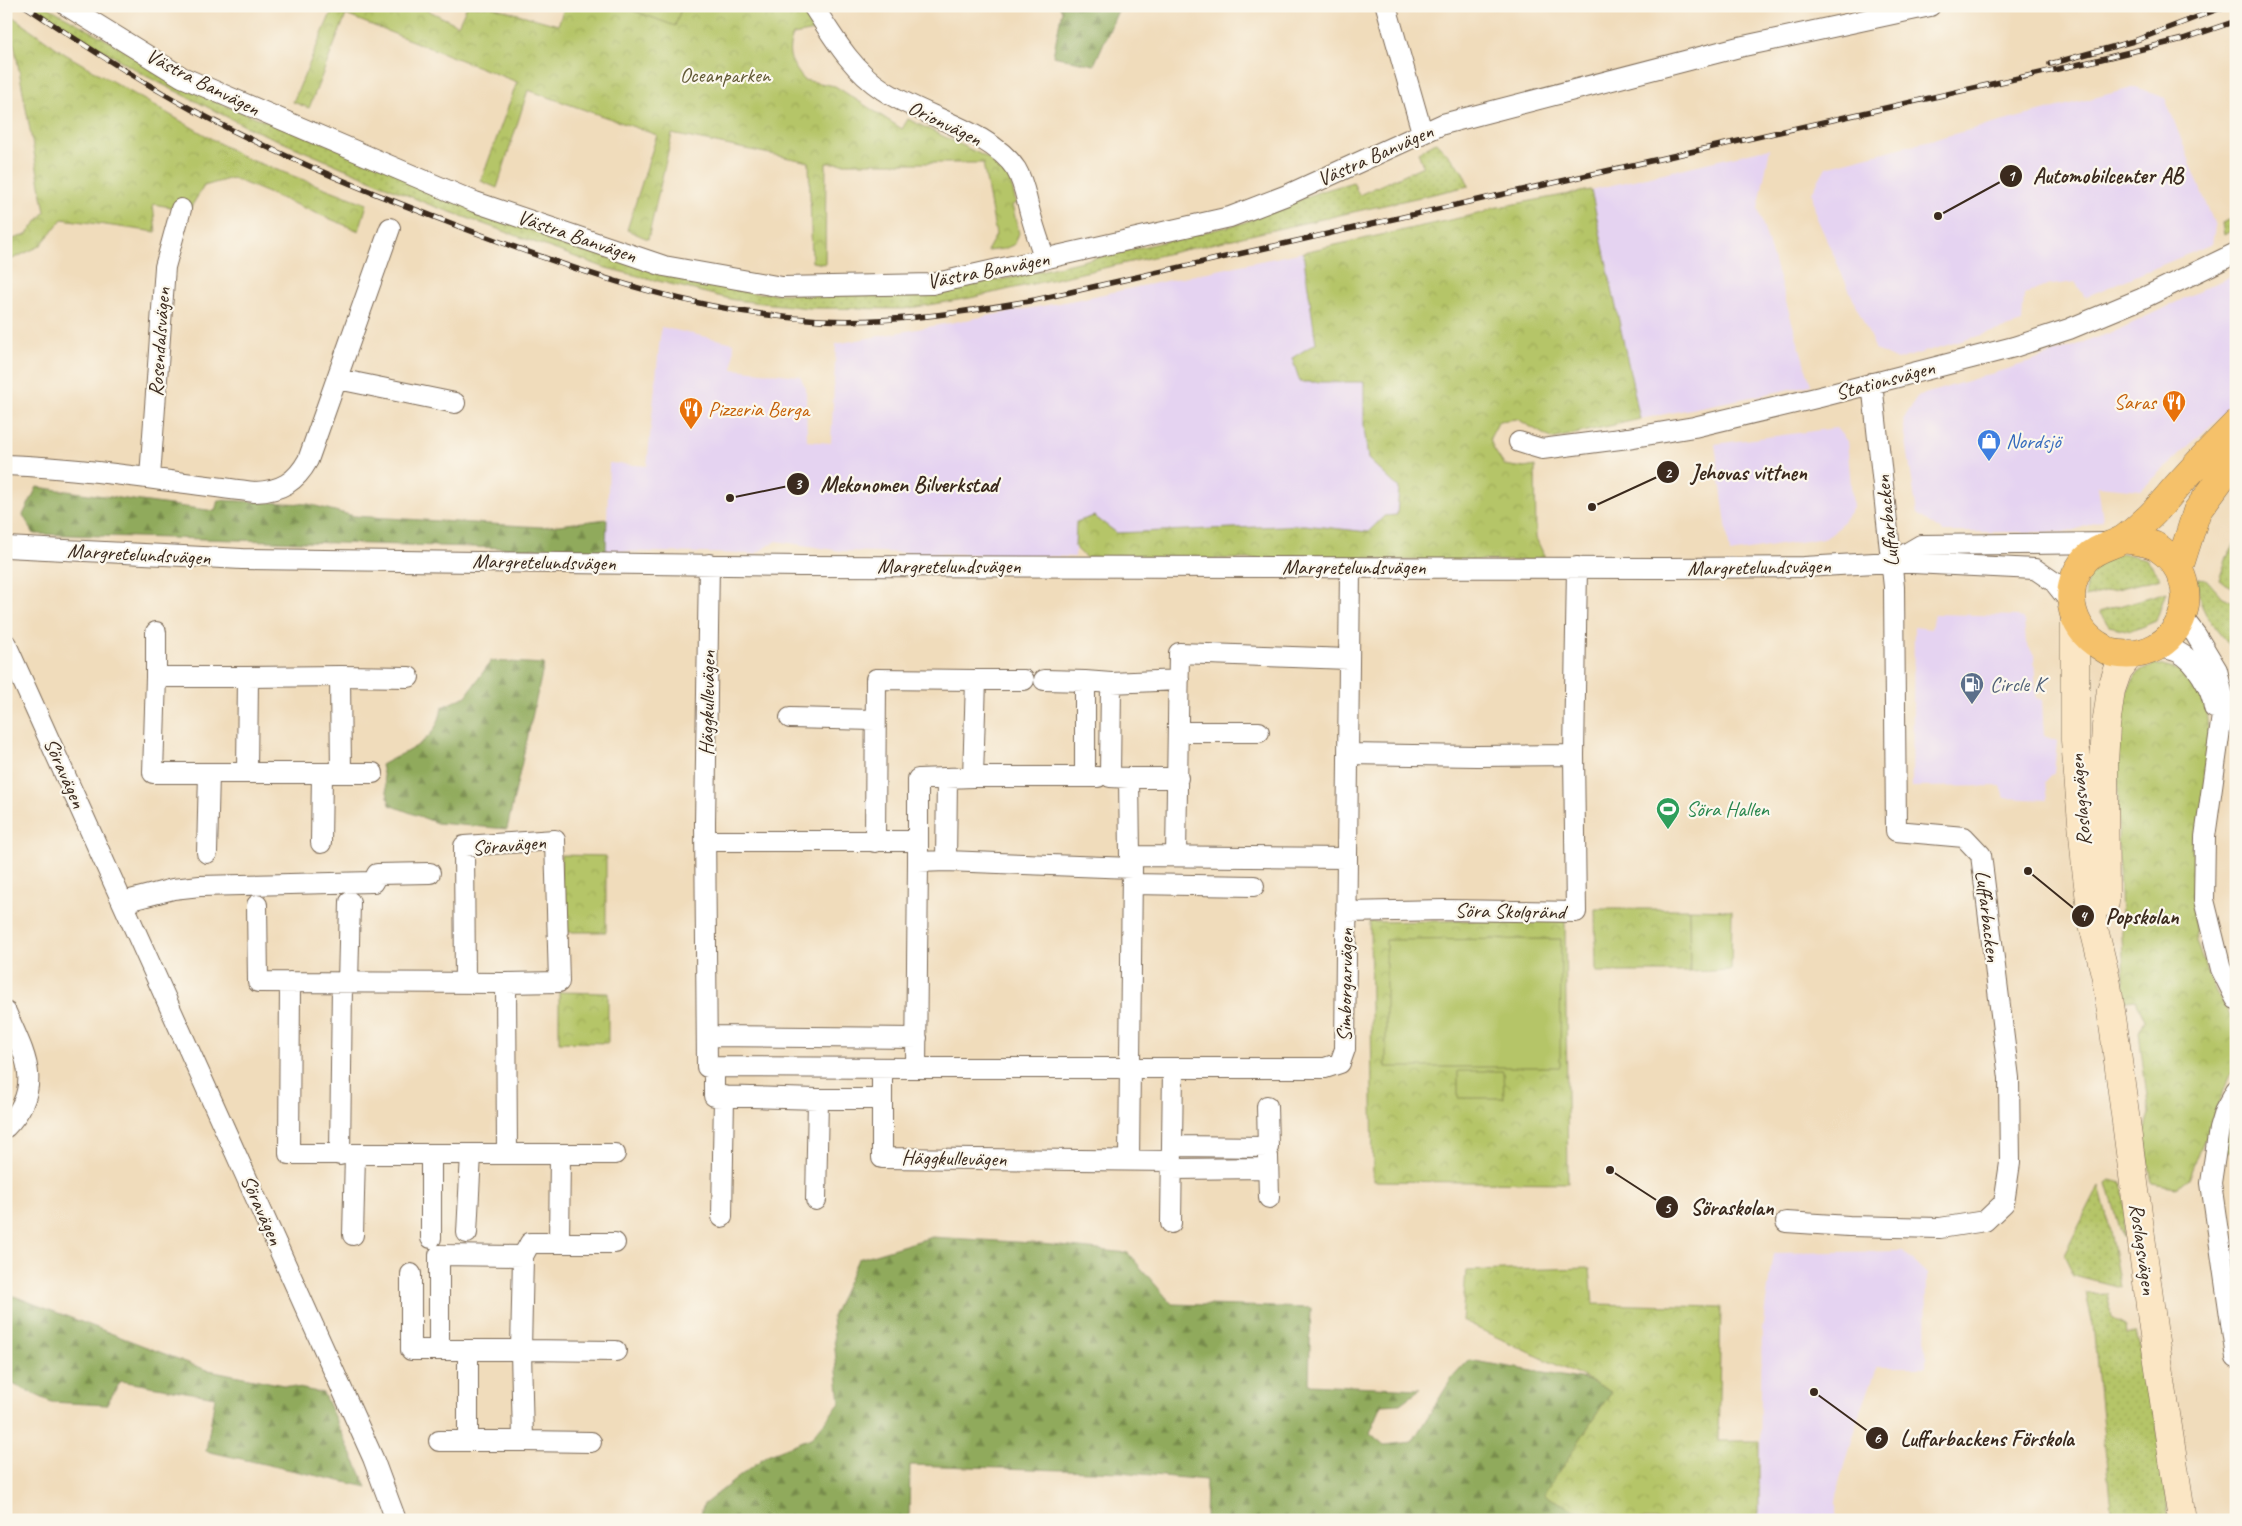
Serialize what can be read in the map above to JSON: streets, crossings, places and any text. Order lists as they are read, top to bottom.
{
  "streets": {
    "main road": ["Roslagsvägen"],
    "street": [
      "Västra Banvägen",
      "Orionvägen",
      "Rosendalsvägen",
      "Stationsvägen",
      "Luffarbacken",
      "Margretelundsvägen",
      "Häggkullevägen",
      "Söravägen",
      "Söra Skolgränd",
      "Simborgarvägen"
    ]
  },
  "crossings": [
    ["Västra Banvägen", "Orionvägen"],
    ["Stationsvägen", "Luffarbacken"],
    ["Luffarbacken", "Margretelundsvägen"],
    ["Margretelundsvägen", "Häggkullevägen"],
    ["Margretelundsvägen", "Roslagsvägen"],
    ["Margretelundsvägen", "Söra Skolgränd"],
    ["Margretelundsvägen", "Simborgarvägen"],
    ["Söra Skolgränd", "Simborgarvägen"]
  ],
  "parks": ["Oceanparken"],
  "places": {
    "other": [
      "Automobilcenter AB",
      "Mekonomen Bilverkstad",
      "Jehovas vittnen",
      "Popskolan",
      "Söraskolan",
      "Luffarbackens Förskola"
    ],
    "restaurant": ["Saras", "Pizzeria Berga"],
    "shop": ["Nordsjö"],
    "fuel station": ["Circle K"],
    "sports": ["Söra Hallen"]
  }
}
